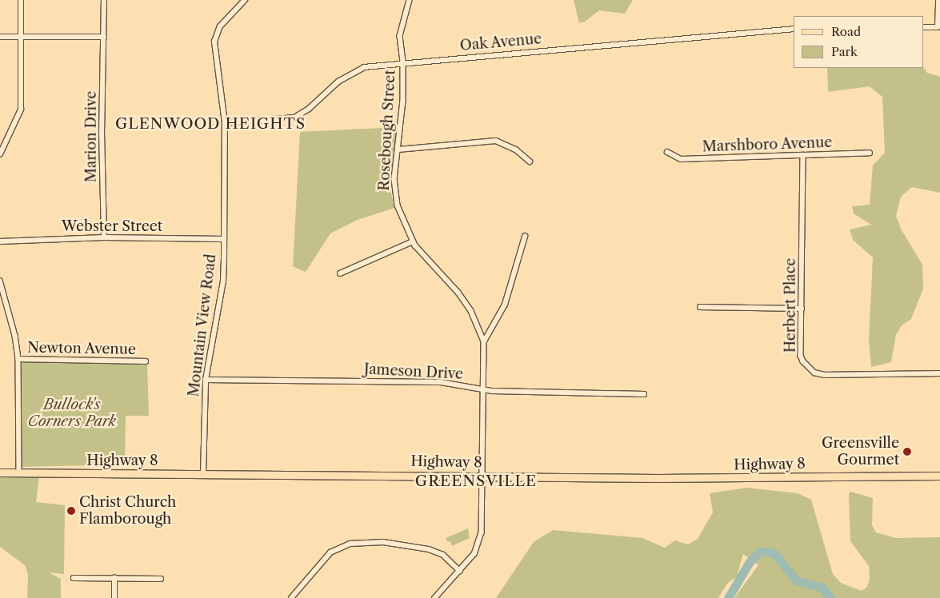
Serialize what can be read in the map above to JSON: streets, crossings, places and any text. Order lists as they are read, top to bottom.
{
  "streets": {
    "main road": ["Highway 8"],
    "street": [
      "Oak Avenue",
      "Rosebough Street",
      "Marion Drive",
      "Marshboro Avenue",
      "Webster Street",
      "Herbert Place",
      "Mountain View Road",
      "Newton Avenue",
      "Jameson Drive"
    ]
  },
  "crossings": [
    ["Oak Avenue", "Rosebough Street"],
    ["Oak Avenue", "Mountain View Road"],
    ["Rosebough Street", "Jameson Drive"],
    ["Rosebough Street", "Highway 8"],
    ["Marion Drive", "Webster Street"],
    ["Marshboro Avenue", "Herbert Place"],
    ["Webster Street", "Mountain View Road"],
    ["Mountain View Road", "Jameson Drive"],
    ["Mountain View Road", "Highway 8"]
  ],
  "districts": ["GLENWOOD HEIGHTS", "GREENSVILLE"],
  "parks": ["Bullock's Corners Park"],
  "places": ["Greensville Gourmet", "Christ Church Flamborough"],
  "legend": ["Road", "Park"]
}
